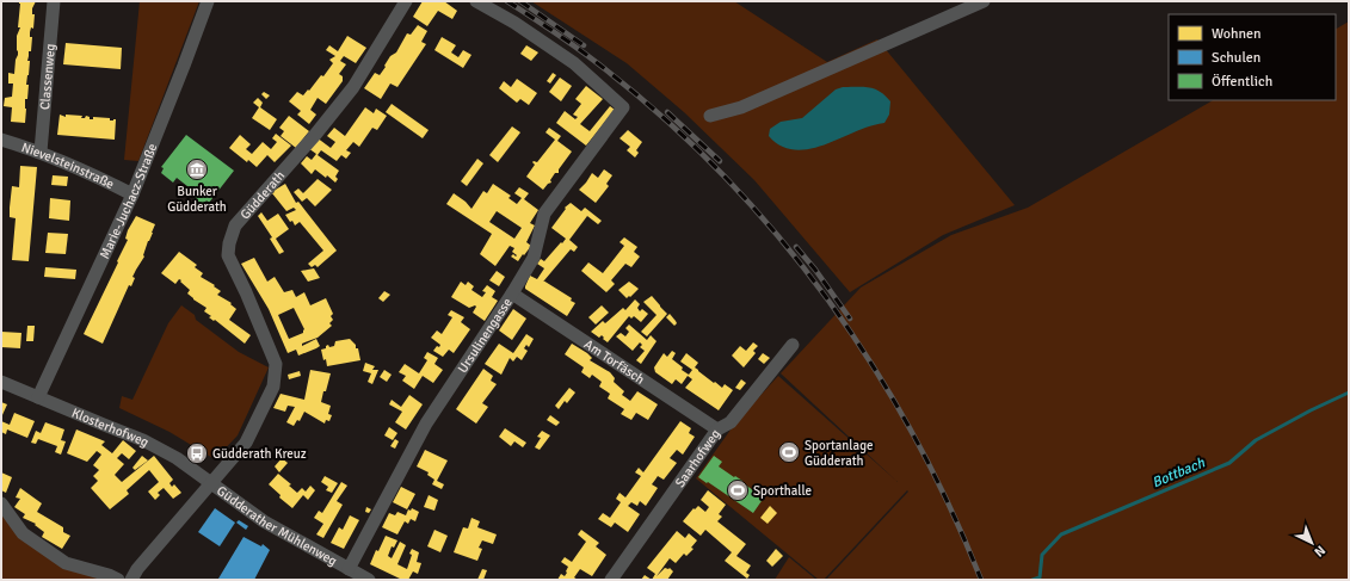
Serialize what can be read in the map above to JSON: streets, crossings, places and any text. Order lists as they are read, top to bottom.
{
  "streets": {
    "street": [
      "Classenweg",
      "Nievelsteinstraße",
      "Güdderath",
      "Marie-Juchacz-Straße",
      "Ursulinengasse",
      "Am Torfäsch",
      "Klosterhofweg",
      "Saarhofweg",
      "Güdderather Mühlenweg"
    ]
  },
  "crossings": [
    ["Classenweg", "Nievelsteinstraße"],
    ["Nievelsteinstraße", "Marie-Juchacz-Straße"],
    ["Güdderath", "Klosterhofweg"],
    ["Güdderath", "Güdderather Mühlenweg"],
    ["Marie-Juchacz-Straße", "Klosterhofweg"],
    ["Ursulinengasse", "Am Torfäsch"],
    ["Ursulinengasse", "Güdderather Mühlenweg"],
    ["Am Torfäsch", "Saarhofweg"],
    ["Klosterhofweg", "Güdderather Mühlenweg"]
  ],
  "water": ["Bottbach"],
  "places": {
    "museum": ["Bunker Güdderath"],
    "sports": ["Sportanlage Güdderath", "Sporthalle"],
    "bus stop": ["Güdderath Kreuz"]
  },
  "legend": ["Wohnen", "Schulen", "Öffentlich"],
  "north": "bottom right"
}
